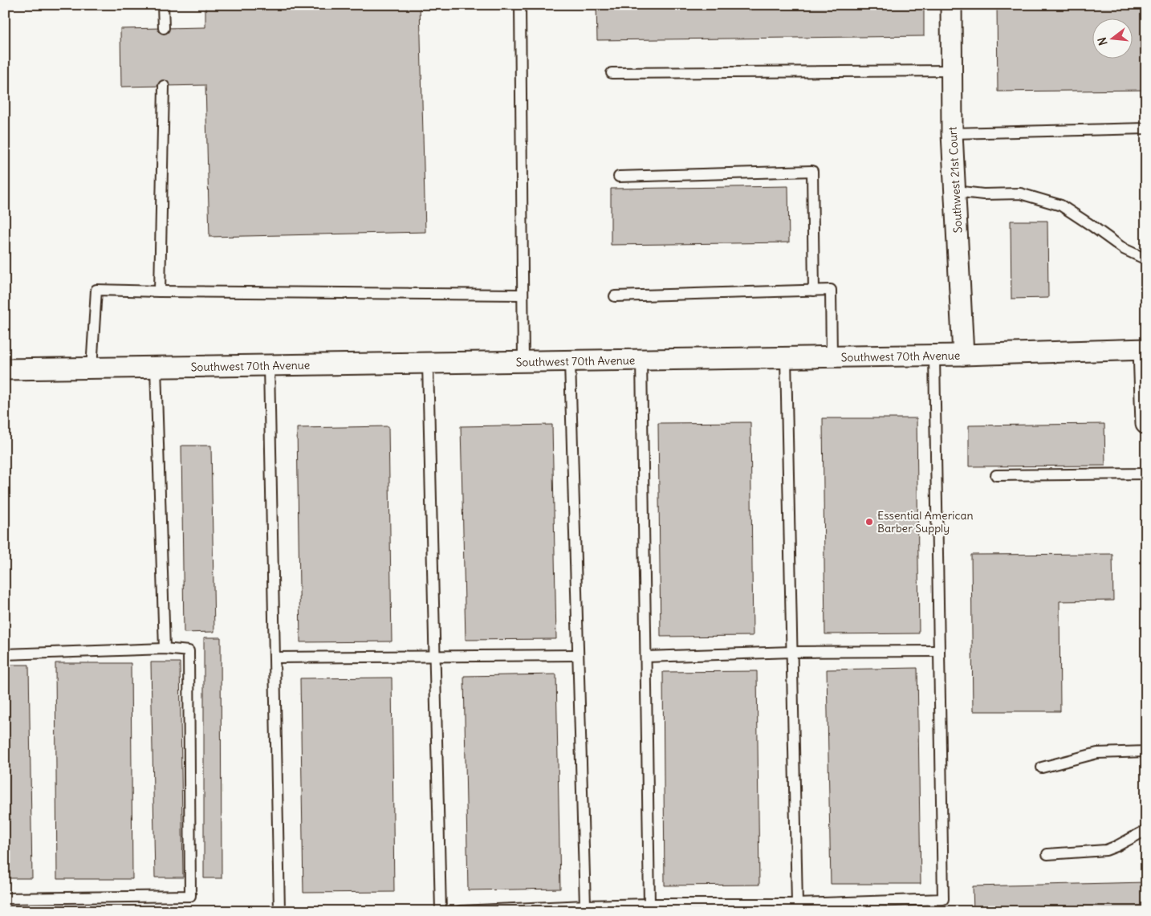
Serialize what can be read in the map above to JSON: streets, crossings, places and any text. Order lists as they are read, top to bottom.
{
  "streets": {
    "street": ["Southwest 21st Court", "Southwest 70th Avenue"]
  },
  "crossings": [
    ["Southwest 21st Court", "Southwest 70th Avenue"]
  ],
  "places": ["Essential American Barber Supply"],
  "north": "left"
}
